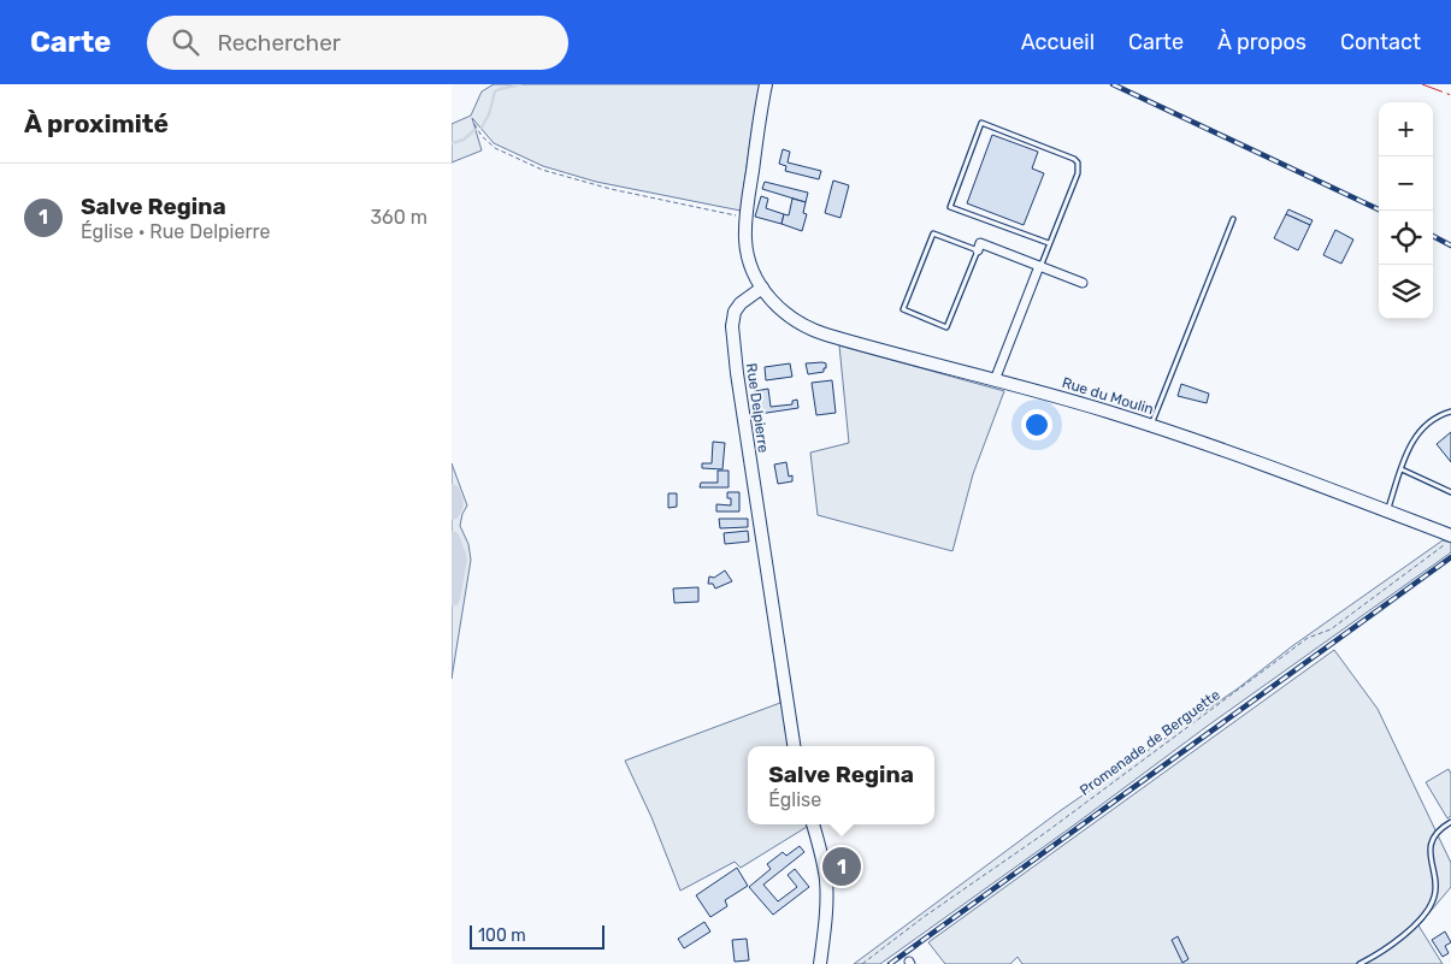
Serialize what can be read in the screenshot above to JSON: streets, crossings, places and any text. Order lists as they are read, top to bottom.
{
  "streets": {
    "street": ["Rue du Moulin", "Rue Delpierre"],
    "path": ["Promenade de Berguette"]
  },
  "crossings": [
    ["Rue du Moulin", "Rue Delpierre"],
    ["Rue du Moulin", "Promenade de Berguette"]
  ],
  "scale_bar": "100 m",
  "page": {
    "header": "Carte",
    "search": "Rechercher",
    "nav": [
      "Accueil",
      "Carte",
      "À propos",
      "Contact"
    ],
    "heading": "À proximité",
    "map_buttons": ["+", "−"],
    "list": [
      {
        "mark": "1",
        "name": "Salve Regina",
        "note": "Église · Rue Delpierre",
        "value": "360 m"
      }
    ],
    "popup": ["Salve Regina", "Église"],
    "pins": "1",
    "scale": "100 m"
  }
}
